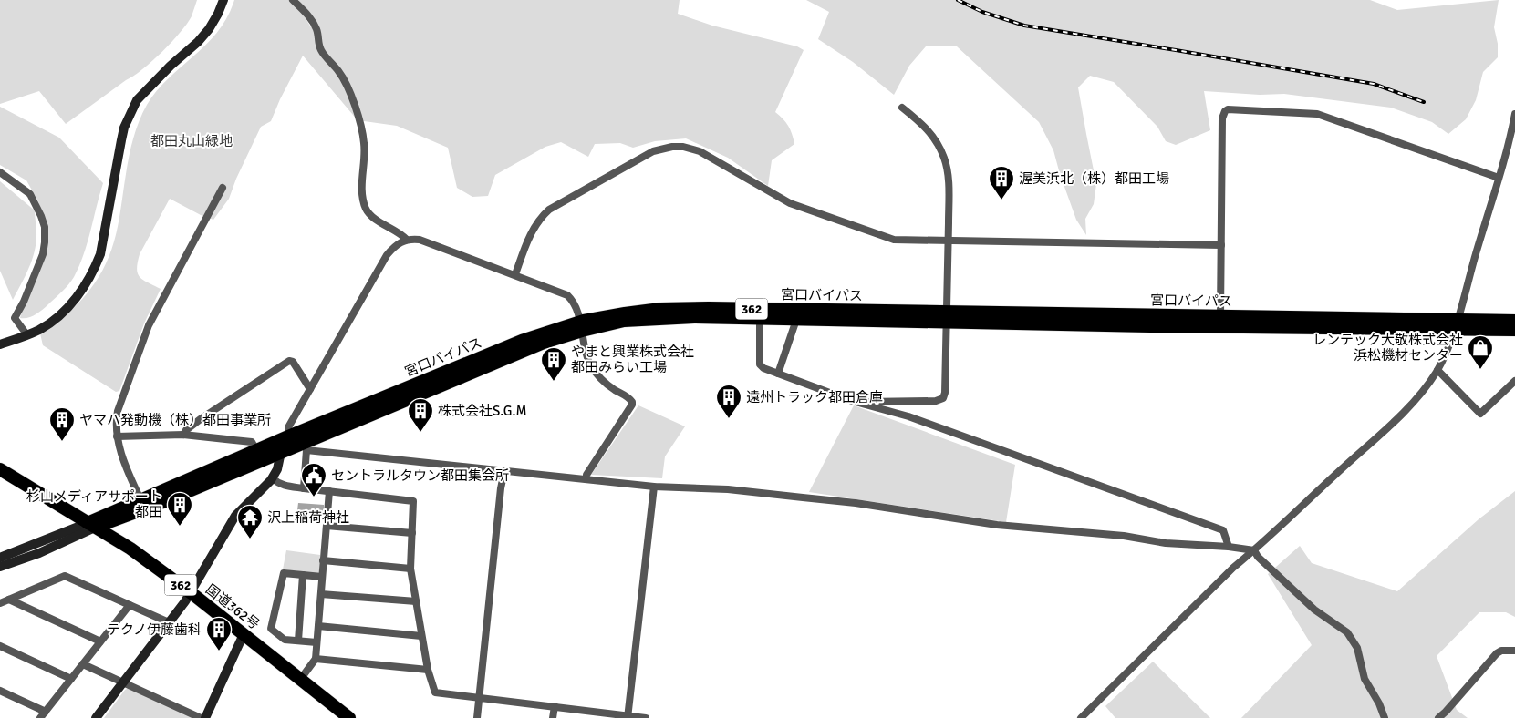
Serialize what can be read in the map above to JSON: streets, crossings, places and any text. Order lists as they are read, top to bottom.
{
  "streets": {
    "highway": ["宮口バイパス", "362", "国道362号"]
  },
  "crossings": [
    ["宮口バイパス", "国道362号"]
  ],
  "parks": ["都田丸山緑地"],
  "places": {
    "building": [
      "渥美浜北（株）都田工場",
      "やまと興業株式会社 都田みらい工場",
      "遠州トラック都田倉庫",
      "株式会社S.G.M",
      "ヤマハ発動機（株）都田事業所",
      "杉山メディアサポート 都田",
      "テクノ伊藤歯科"
    ],
    "shop": ["レンテック大敬株式会社 浜松機材センター"],
    "public building": ["セントラルタウン都田集会所"],
    "temple": ["沢上稲荷神社"]
  }
}
